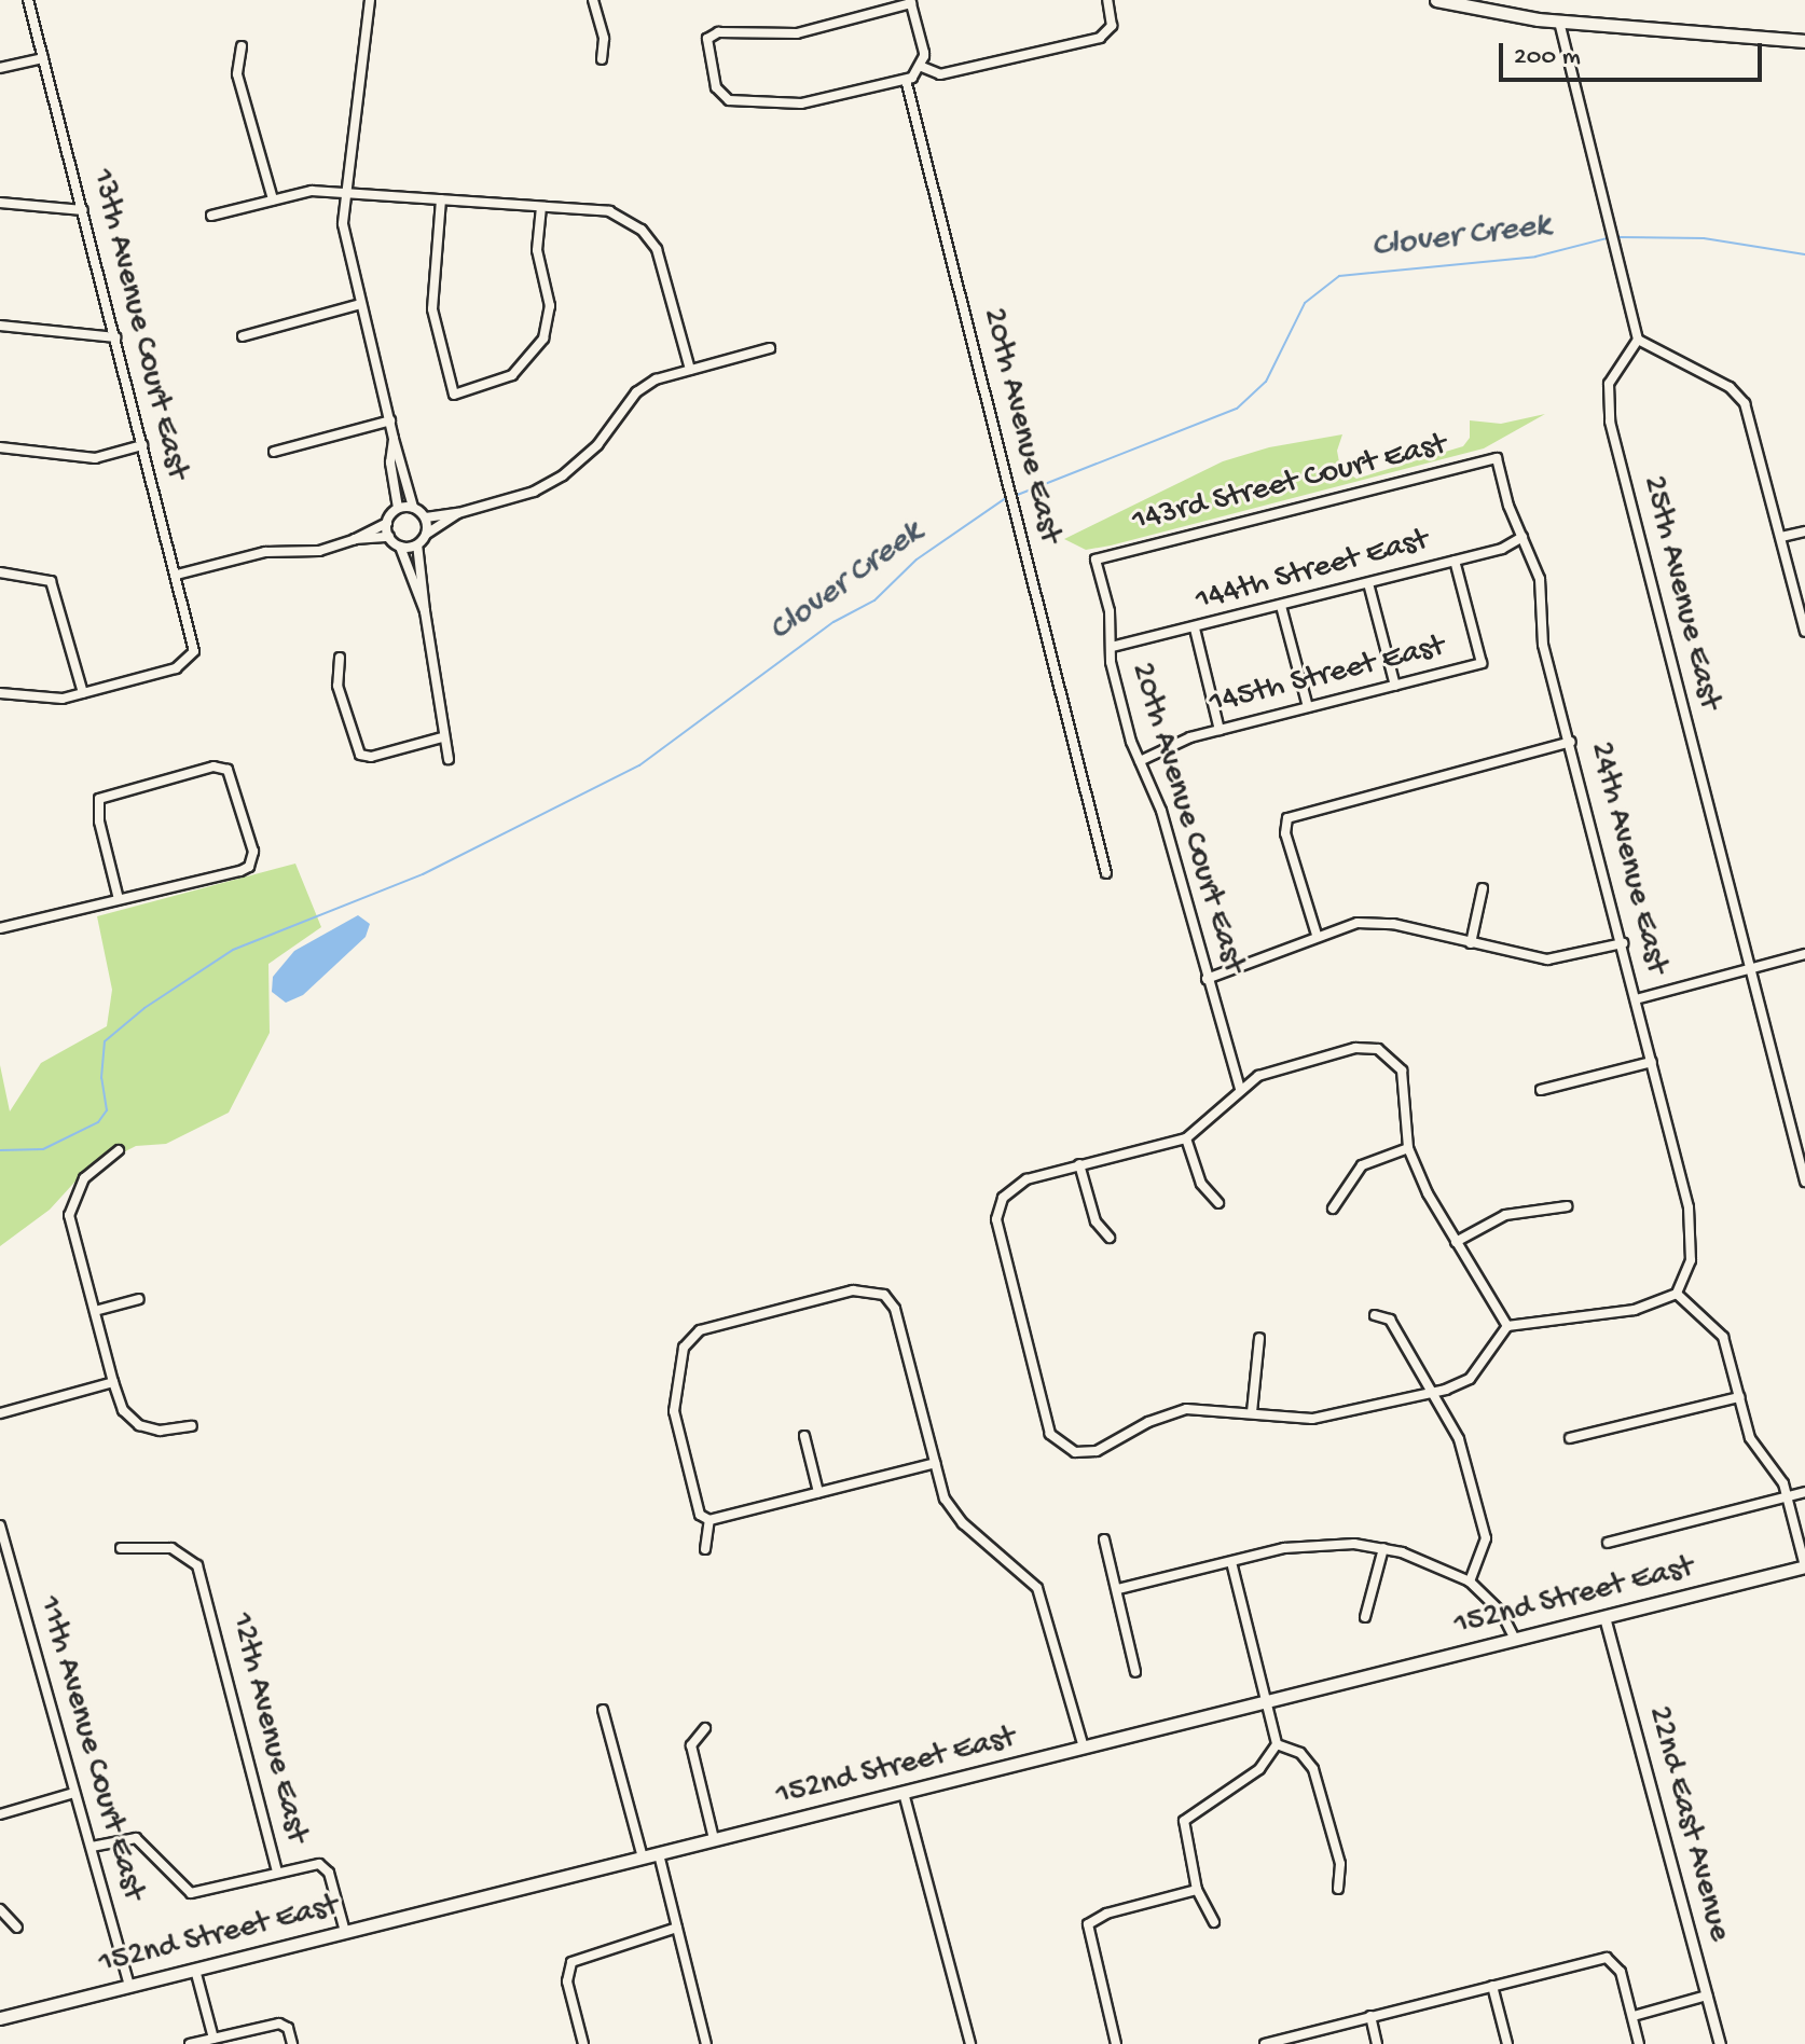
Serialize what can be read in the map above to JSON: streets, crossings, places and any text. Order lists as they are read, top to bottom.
{
  "streets": {
    "main road": ["152nd Street East"],
    "street": [
      "13th Avenue Court East",
      "20th Avenue East",
      "143rd Street Court East",
      "144th Street East",
      "25th Avenue East",
      "145th Street East",
      "20th Avenue Court East",
      "24th Avenue East",
      "12th Avenue East",
      "11th Avenue Court East",
      "22nd East Avenue"
    ]
  },
  "crossings": [
    ["143rd Street Court East", "20th Avenue Court East"],
    ["143rd Street Court East", "24th Avenue East"],
    ["144th Street East", "145th Street East"],
    ["144th Street East", "20th Avenue Court East"],
    ["144th Street East", "24th Avenue East"],
    ["145th Street East", "20th Avenue Court East"],
    ["152nd Street East", "12th Avenue East"],
    ["152nd Street East", "11th Avenue Court East"],
    ["152nd Street East", "22nd East Avenue"]
  ],
  "water": ["Clover Creek"],
  "scale_bar": "200 m"
}
